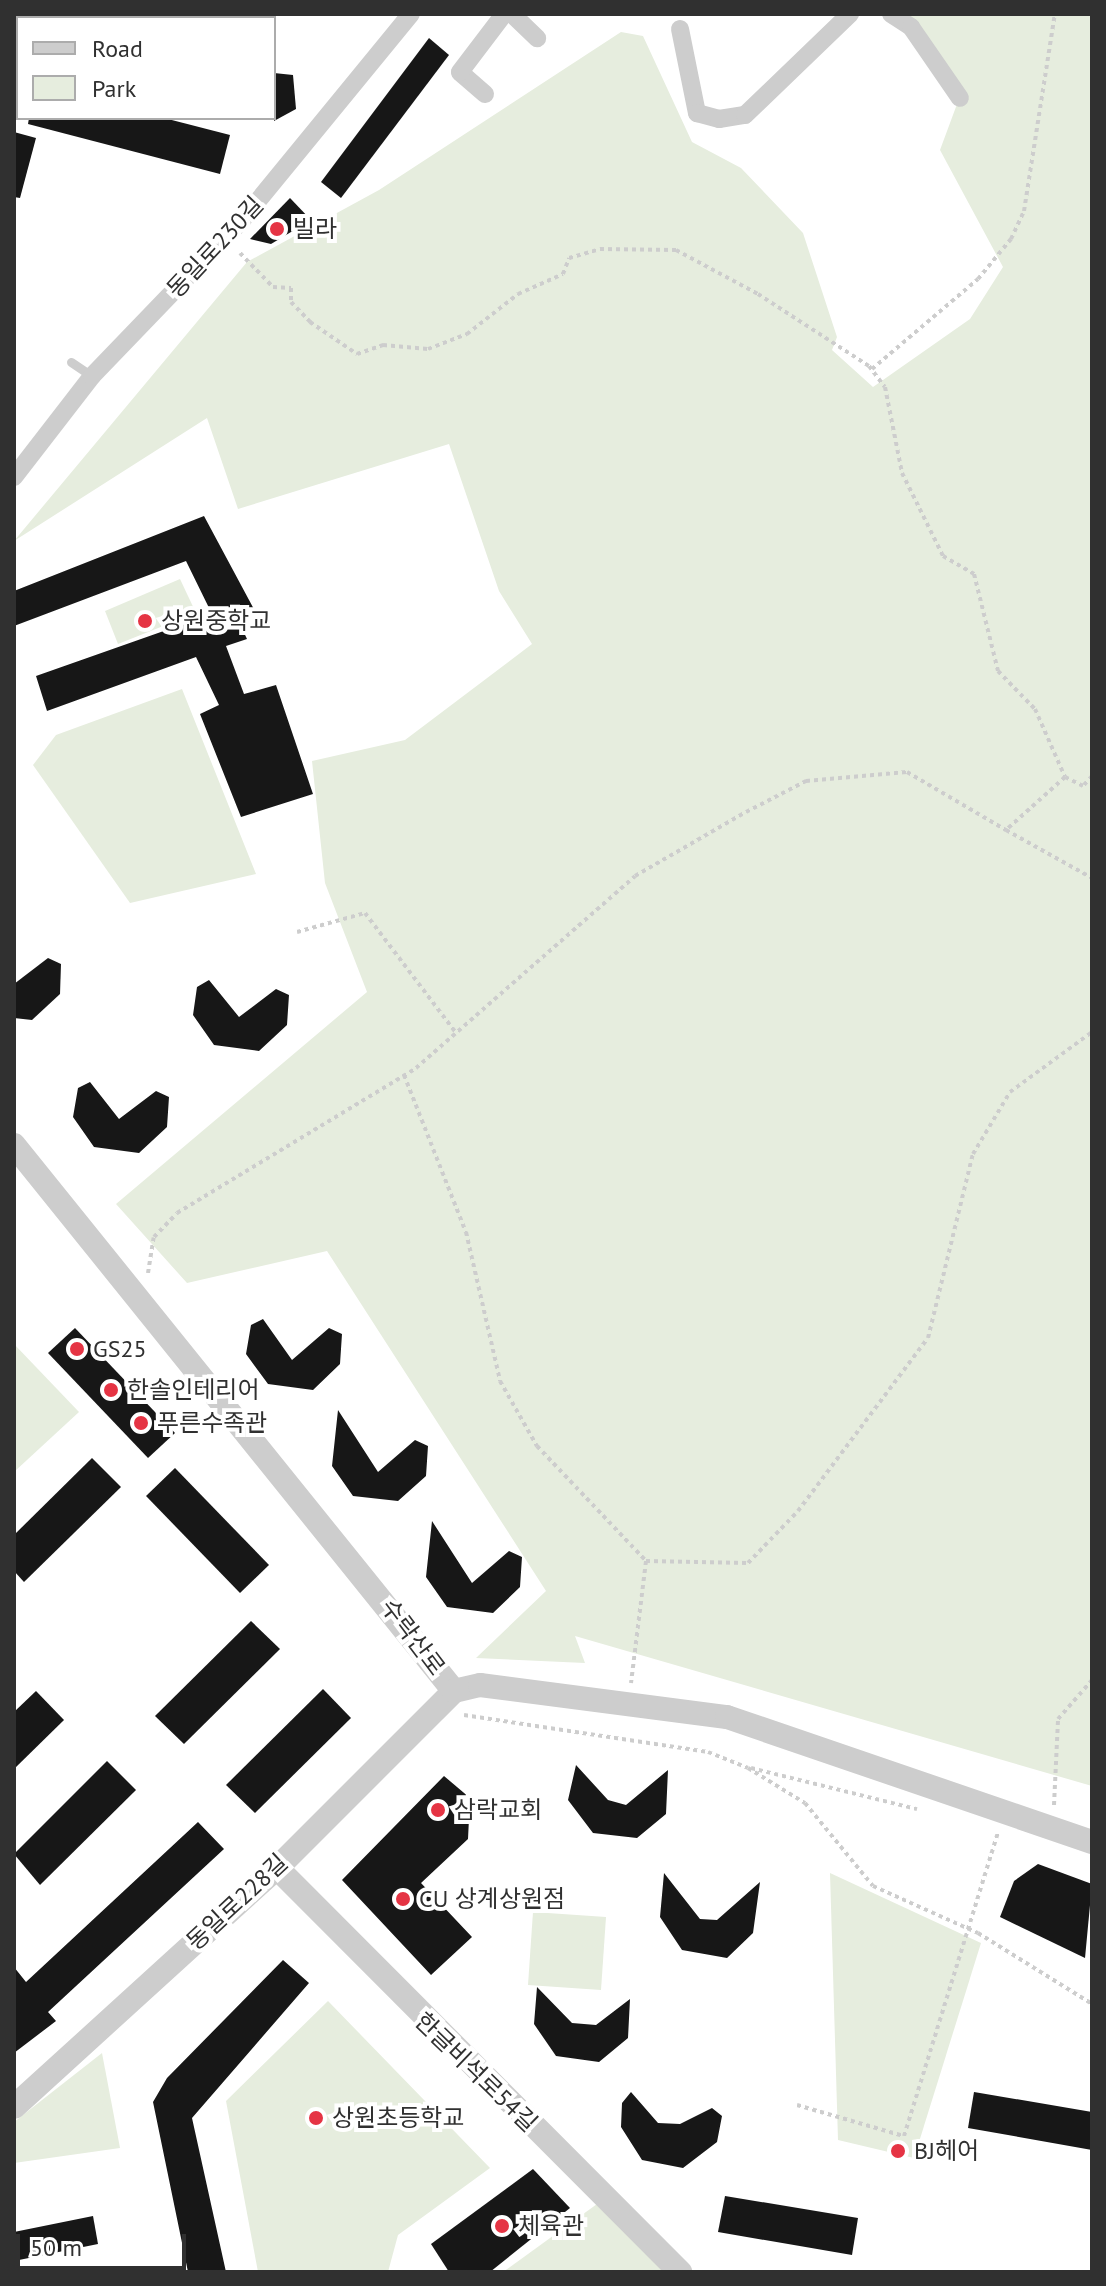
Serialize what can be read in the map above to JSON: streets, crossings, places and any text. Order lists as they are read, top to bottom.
{
  "streets": {
    "street": [
      "동일로230길",
      "수락산로",
      "동일로228길",
      "한글비석로54길"
    ]
  },
  "crossings": [
    ["수락산로", "동일로228길"],
    ["동일로228길", "한글비석로54길"]
  ],
  "places": [
    "빌라",
    "상원중학교",
    "GS25",
    "한솔인테리어",
    "푸른수족관",
    "삼락교회",
    "CU 상계상원점",
    "상원초등학교",
    "BJ헤어",
    "체육관"
  ],
  "legend": ["Road", "Park"],
  "scale_bar": "50 m"
}
